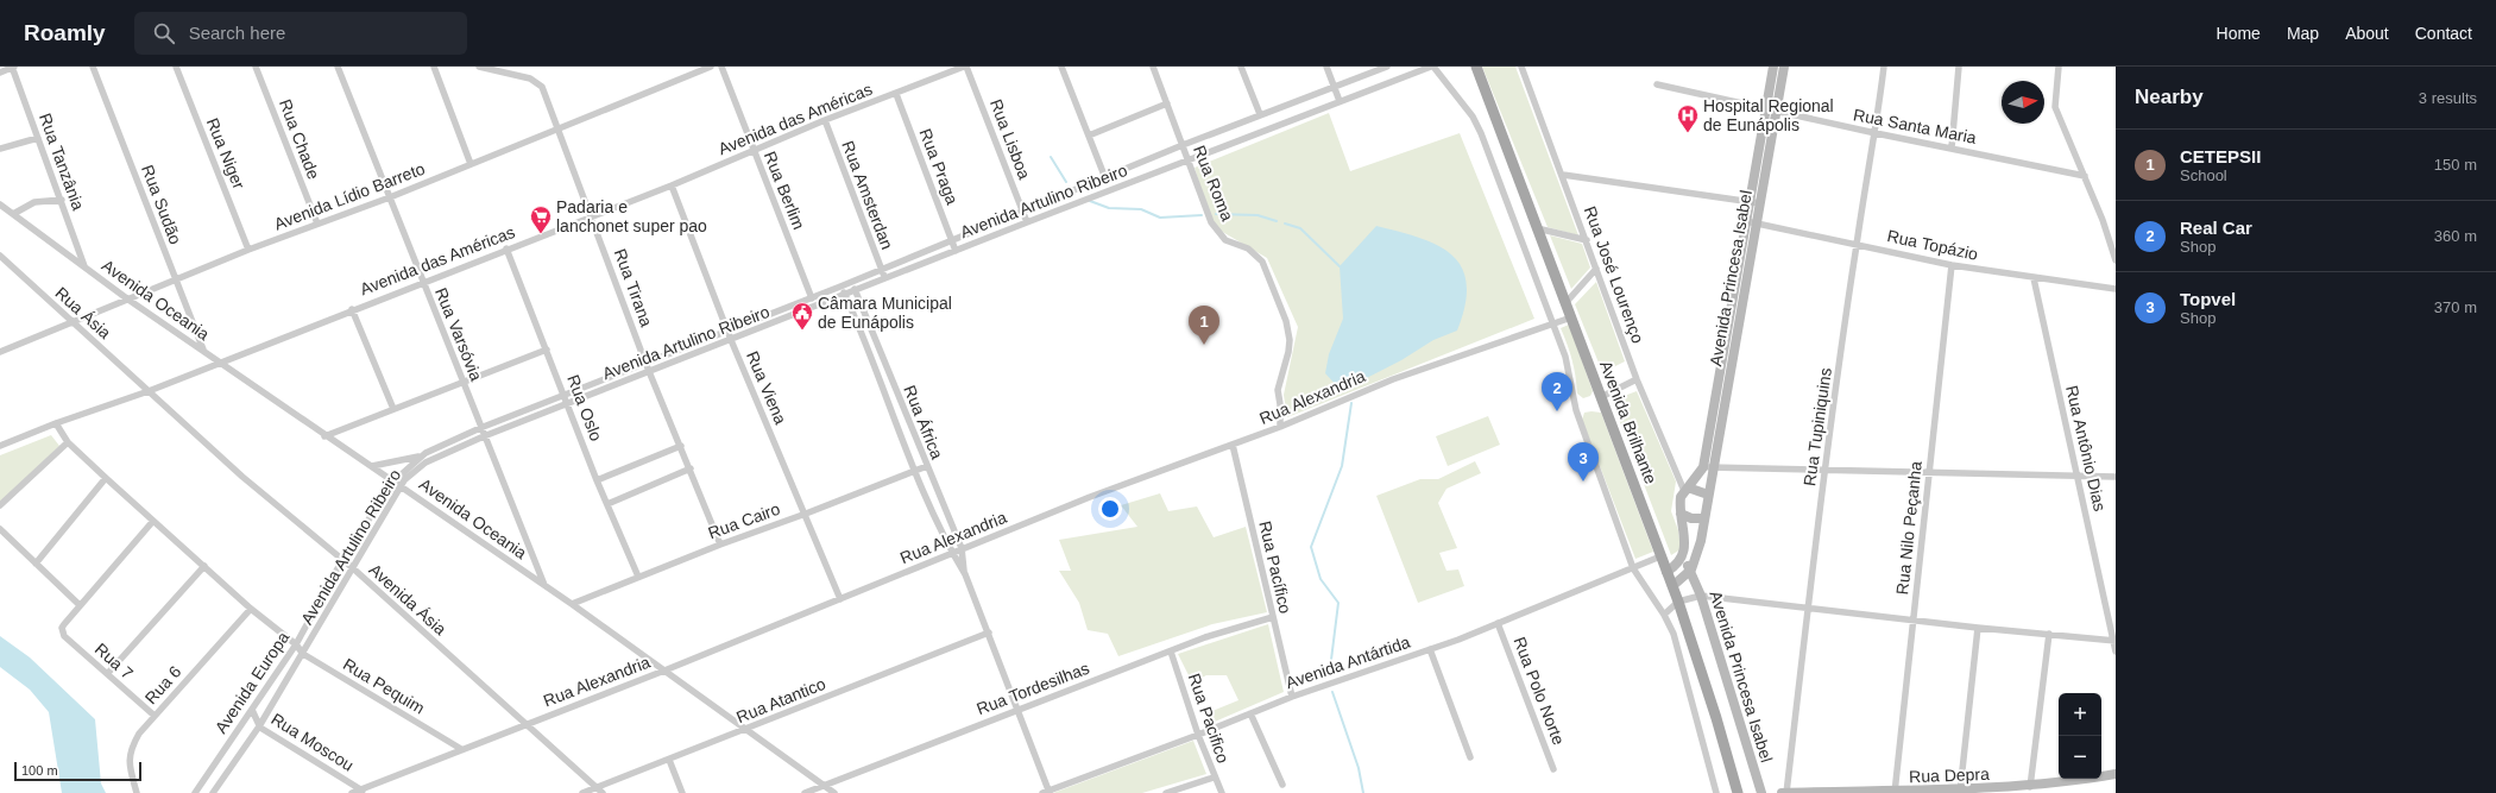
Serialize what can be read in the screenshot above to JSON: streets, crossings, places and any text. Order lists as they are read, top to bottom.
{
  "streets": {
    "main road": ["Avenida Princesa Isabel", "Avenida Brilhante", "Rua Depra"],
    "street": [
      "Avenida das Américas",
      "Rua Santa Maria",
      "Rua Chade",
      "Rua Lisboa",
      "Rua Niger",
      "Rua Tanzânia",
      "Rua Praga",
      "Rua Roma",
      "Rua Berlim",
      "Rua Amsterdan",
      "Avenida Lídio Barreto",
      "Avenida Artulino Ribeiro",
      "Rua Sudão",
      "Rua Topázio",
      "Rua José Lourenço",
      "Rua Tirana",
      "Avenida Oceania",
      "Rua Ásia",
      "Rua Varsóvia",
      "Rua Viena",
      "Rua Alexandria",
      "Rua Oslo",
      "Rua África",
      "Rua Tupiniquins",
      "Rua Antônio Dias",
      "Rua Cairo",
      "Rua Nilo Peçanha",
      "Rua Pacífico",
      "Avenida Ásia",
      "Rua 7",
      "Avenida Antártida",
      "Avenida Europa",
      "Rua 6",
      "Rua Pequim",
      "Rua Tordesilhas",
      "Rua Polo Norte",
      "Rua Atantico",
      "Rua Pacifico",
      "Rua Moscou"
    ]
  },
  "crossings": [
    ["Avenida das Américas", "Rua Lisboa"],
    ["Avenida das Américas", "Rua Praga"],
    ["Avenida das Américas", "Rua Berlim"],
    ["Avenida das Américas", "Rua Amsterdan"],
    ["Avenida das Américas", "Rua Tirana"],
    ["Avenida das Américas", "Avenida Oceania"],
    ["Avenida das Américas", "Rua Ásia"],
    ["Avenida das Américas", "Rua Varsóvia"],
    ["Avenida das Américas", "Rua Viena"],
    ["Avenida das Américas", "Rua Oslo"],
    ["Avenida das Américas", "Avenida Ásia"],
    ["Avenida das Américas", "Rua Pequim"],
    ["Rua Santa Maria", "Avenida Princesa Isabel"],
    ["Rua Santa Maria", "Rua Tupiniquins"],
    ["Rua Chade", "Avenida Lídio Barreto"],
    ["Rua Lisboa", "Avenida Artulino Ribeiro"],
    ["Rua Niger", "Avenida Lídio Barreto"],
    ["Rua Tanzânia", "Avenida Oceania"],
    ["Rua Praga", "Avenida Artulino Ribeiro"],
    ["Rua Roma", "Avenida Artulino Ribeiro"],
    ["Rua Roma", "Rua Alexandria"],
    ["Rua Berlim", "Avenida Artulino Ribeiro"],
    ["Rua Amsterdan", "Avenida Artulino Ribeiro"],
    ["Avenida Lídio Barreto", "Rua Sudão"],
    ["Avenida Lídio Barreto", "Rua Tirana"],
    ["Avenida Lídio Barreto", "Avenida Oceania"],
    ["Avenida Lídio Barreto", "Rua Ásia"],
    ["Avenida Lídio Barreto", "Rua Varsóvia"],
    ["Avenida Artulino Ribeiro", "Rua Tirana"],
    ["Avenida Artulino Ribeiro", "Avenida Oceania"],
    ["Avenida Artulino Ribeiro", "Rua Varsóvia"],
    ["Avenida Artulino Ribeiro", "Rua Viena"],
    ["Avenida Artulino Ribeiro", "Rua Oslo"],
    ["Avenida Artulino Ribeiro", "Rua África"],
    ["Avenida Artulino Ribeiro", "Avenida Ásia"],
    ["Avenida Artulino Ribeiro", "Avenida Europa"],
    ["Avenida Artulino Ribeiro", "Rua Pequim"],
    ["Avenida Artulino Ribeiro", "Rua Moscou"],
    ["Rua Sudão", "Avenida Oceania"],
    ["Rua Topázio", "Avenida Princesa Isabel"],
    ["Rua Topázio", "Rua Tupiniquins"],
    ["Rua Topázio", "Rua Antônio Dias"],
    ["Rua Topázio", "Rua Nilo Peçanha"],
    ["Rua José Lourenço", "Avenida Princesa Isabel"],
    ["Rua Tirana", "Rua Cairo"],
    ["Avenida Oceania", "Rua Varsóvia"],
    ["Avenida Oceania", "Rua Alexandria"],
    ["Avenida Oceania", "Rua Cairo"],
    ["Avenida Oceania", "Rua Tordesilhas"],
    ["Avenida Oceania", "Rua Atantico"],
    ["Rua Ásia", "Avenida Ásia"],
    ["Rua Viena", "Rua Alexandria"],
    ["Rua Viena", "Rua Cairo"],
    ["Rua Alexandria", "Rua África"],
    ["Rua Alexandria", "Avenida Brilhante"],
    ["Rua Alexandria", "Rua Pacífico"],
    ["Rua Alexandria", "Avenida Ásia"],
    ["Rua Alexandria", "Rua Pequim"],
    ["Rua Alexandria", "Rua Moscou"],
    ["Rua Oslo", "Rua Cairo"],
    ["Rua África", "Rua Cairo"],
    ["Rua África", "Avenida Antártida"],
    ["Rua África", "Rua Tordesilhas"],
    ["Rua África", "Rua Atantico"],
    ["Avenida Brilhante", "Avenida Antártida"],
    ["Rua Tupiniquins", "Rua Depra"],
    ["Rua Nilo Peçanha", "Rua Depra"],
    ["Rua Pacífico", "Avenida Antártida"],
    ["Rua Pacífico", "Rua Tordesilhas"],
    ["Avenida Ásia", "Avenida Europa"],
    ["Avenida Ásia", "Rua Atantico"],
    ["Rua 7", "Rua 6"],
    ["Avenida Antártida", "Rua Polo Norte"],
    ["Avenida Antártida", "Rua Pacifico"],
    ["Avenida Europa", "Rua Pequim"],
    ["Avenida Europa", "Rua Moscou"],
    ["Rua 6", "Rua Pequim"],
    ["Rua Tordesilhas", "Rua Pacifico"]
  ],
  "places": {
    "hospital": ["Hospital Regional de Eunápolis"],
    "supermarket": ["Padaria e lanchonet super pao"],
    "public building": ["Câmara Municipal de Eunápolis"]
  },
  "scale_bar": "100 m",
  "north": "right",
  "page": {
    "header": "Roamly",
    "search": "Search here",
    "nav": [
      "Home",
      "Map",
      "About",
      "Contact"
    ],
    "heading": ["Nearby", "3 results"],
    "list": [
      {
        "mark": "1",
        "name": "CETEPSII",
        "note": "School",
        "value": "150 m"
      },
      {
        "mark": "2",
        "name": "Real Car",
        "note": "Shop",
        "value": "360 m"
      },
      {
        "mark": "3",
        "name": "Topvel",
        "note": "Shop",
        "value": "370 m"
      }
    ],
    "pins": ["1", "2", "3"],
    "map_buttons": ["+", "−"],
    "scale": "100 m"
  }
}
